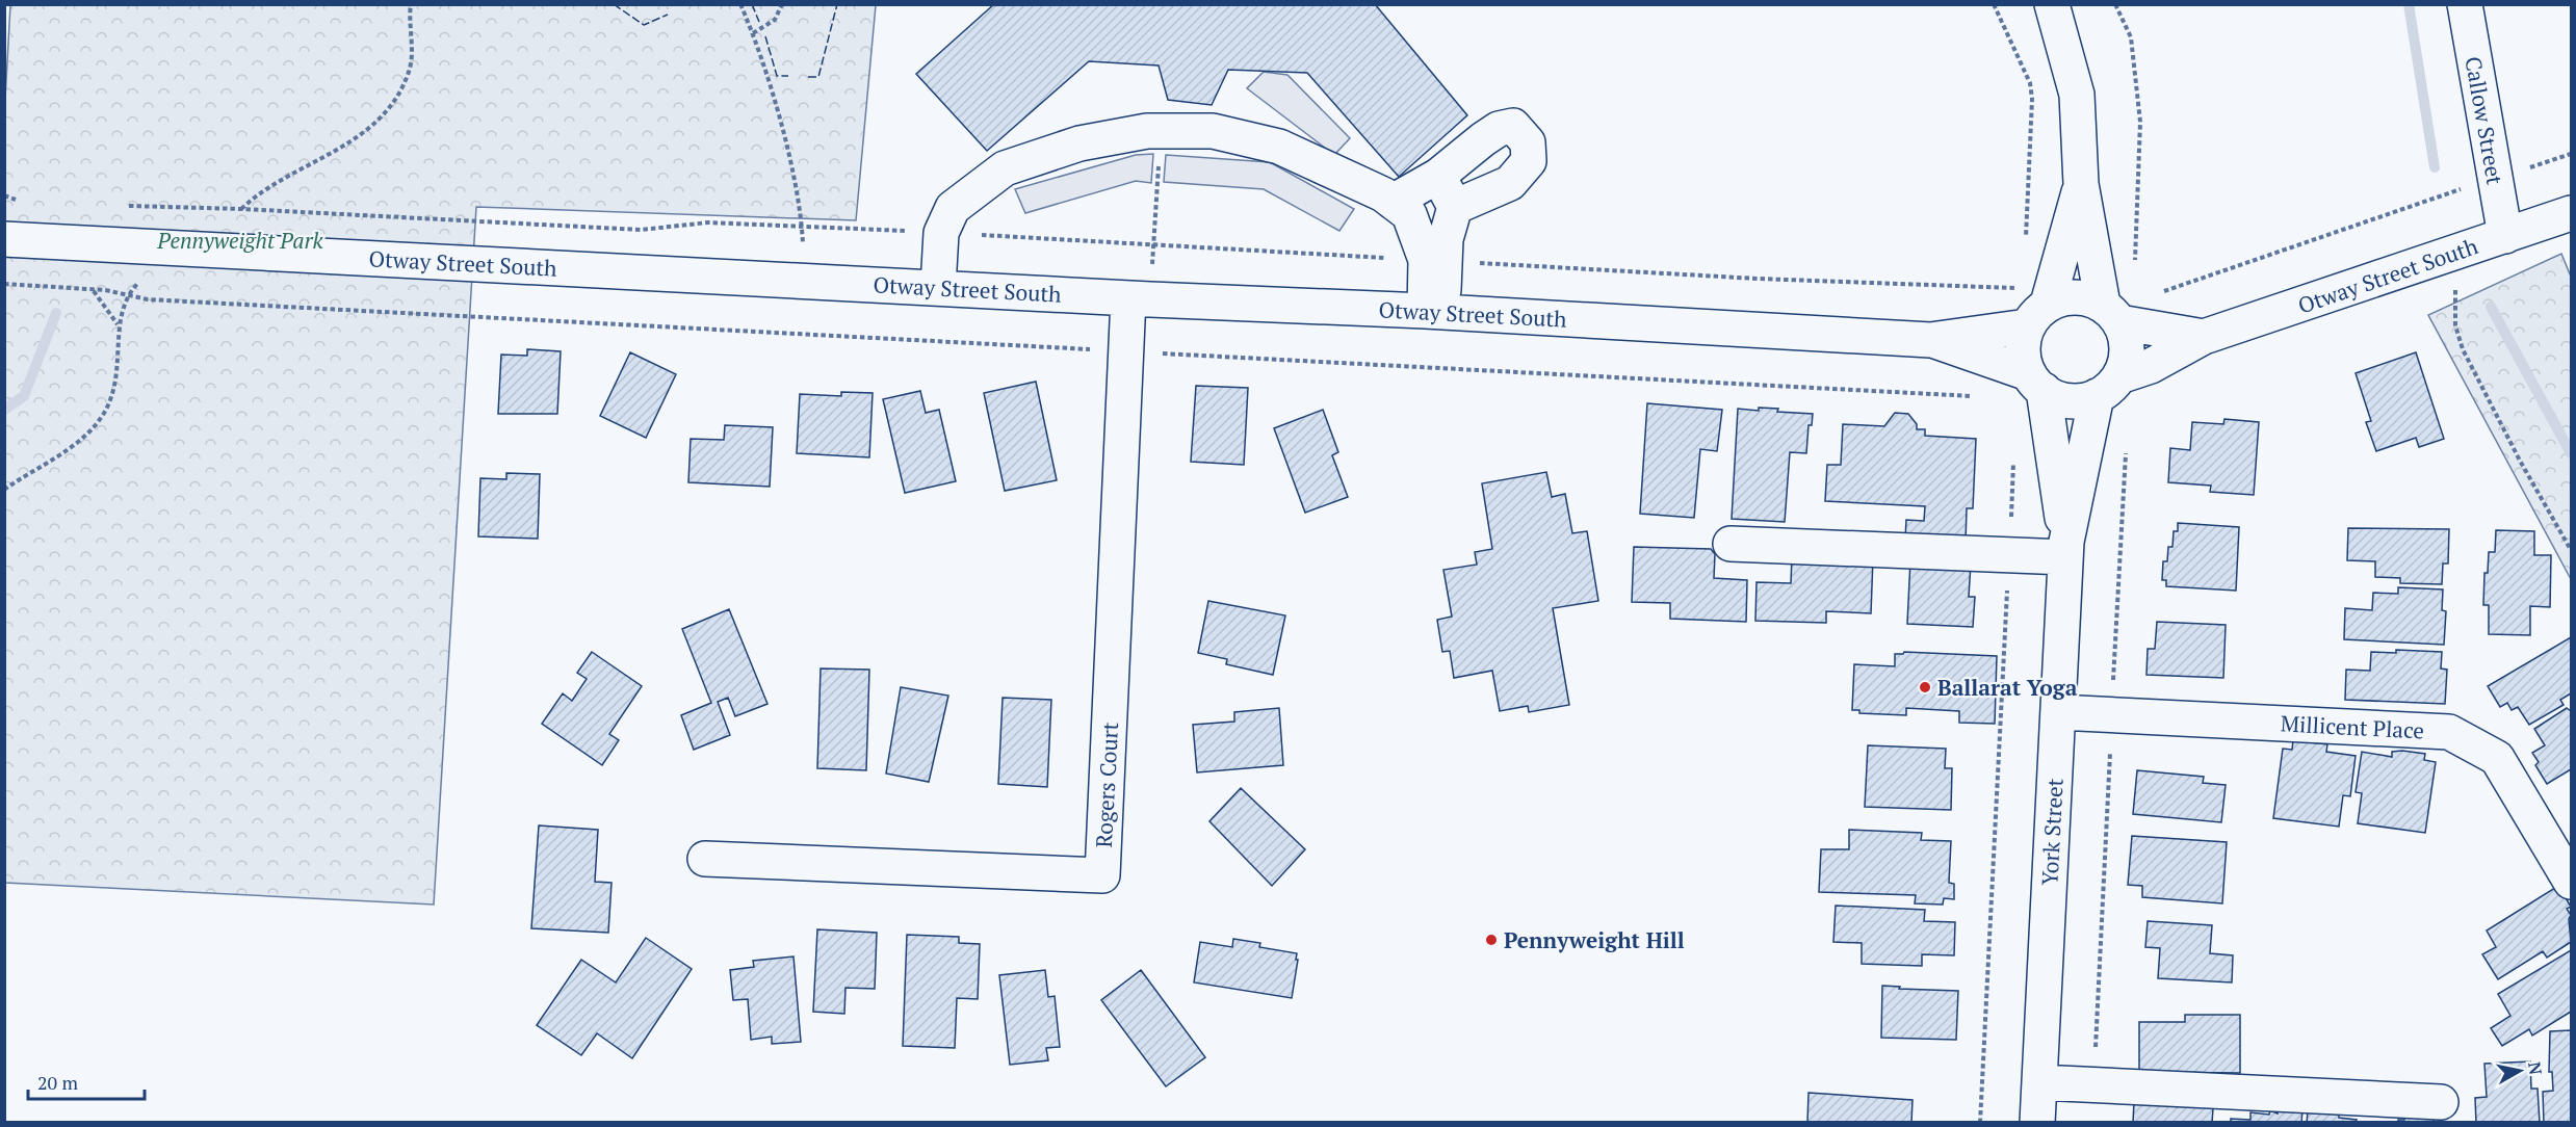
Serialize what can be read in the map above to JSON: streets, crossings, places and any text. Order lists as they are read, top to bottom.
{
  "streets": {
    "street": [
      "Callow Street",
      "Otway Street South",
      "Millicent Place",
      "Rogers Court",
      "York Street"
    ]
  },
  "crossings": [
    ["Callow Street", "Otway Street South"],
    ["Otway Street South", "Rogers Court"],
    ["Otway Street South", "York Street"],
    ["Millicent Place", "York Street"]
  ],
  "parks": ["Pennyweight Park"],
  "places": ["Ballarat Yoga", "Pennyweight Hill"],
  "scale_bar": "20 m",
  "north": "right"
}
